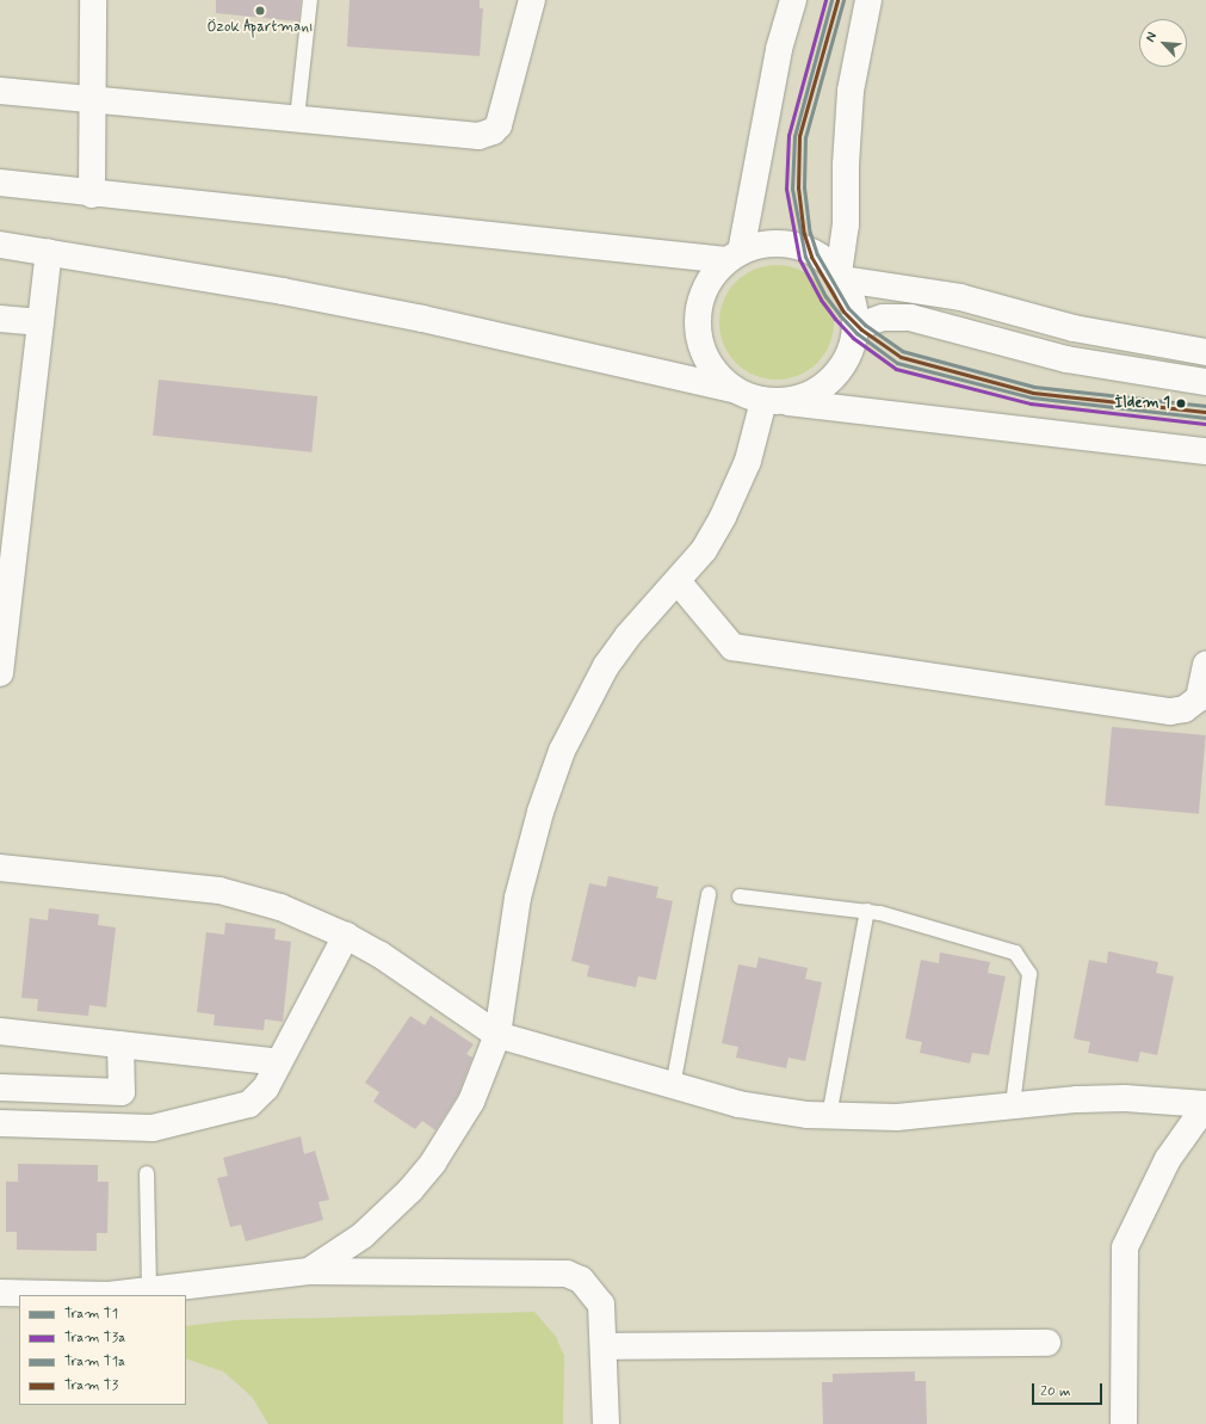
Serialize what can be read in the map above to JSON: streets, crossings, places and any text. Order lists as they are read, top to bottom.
{
  "places": ["Özok Apartmanı", "İldem 1"],
  "lines": [
    "tram line T1",
    "tram line T3a",
    "tram line T1a",
    "tram line T3"
  ],
  "legend": [
    "Tram T1",
    "Tram T3a",
    "Tram T1a",
    "Tram T3"
  ],
  "scale_bar": "20 m",
  "north": "top left"
}
